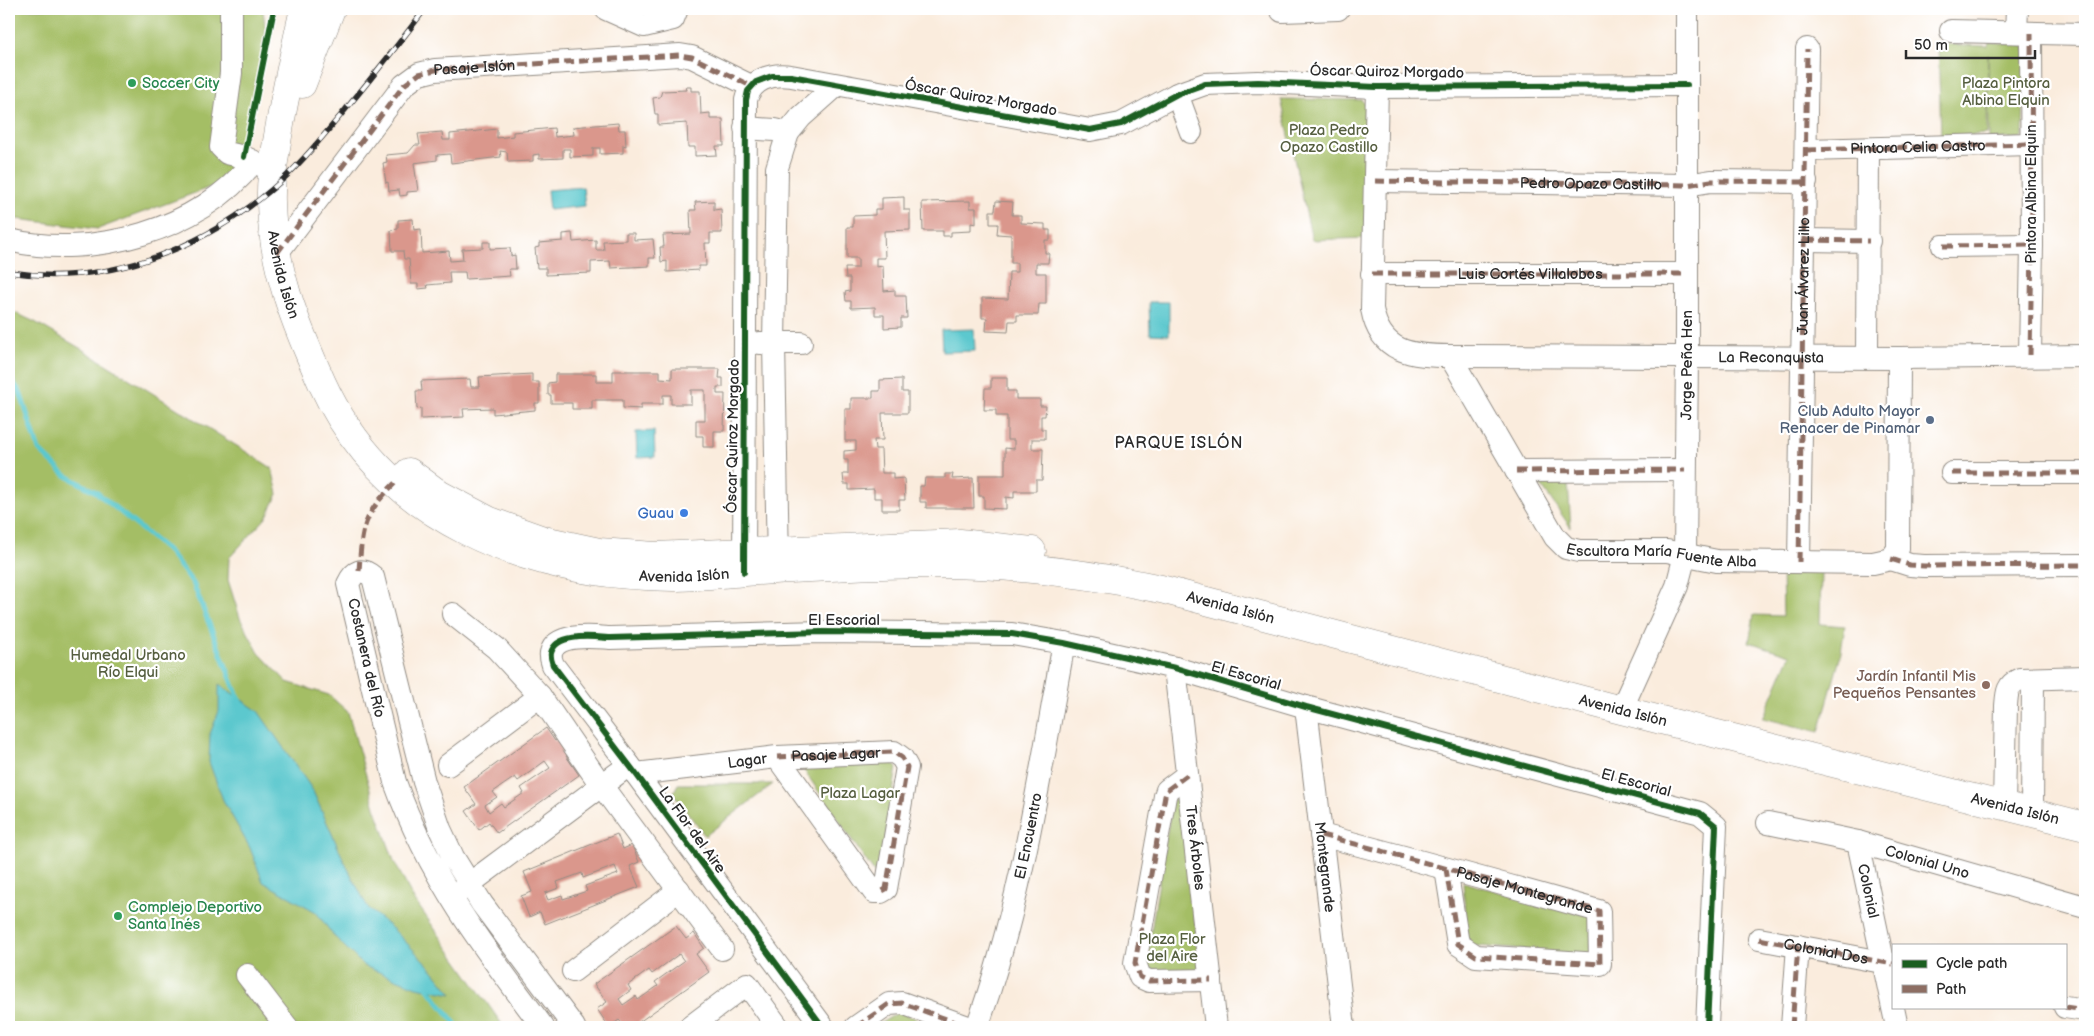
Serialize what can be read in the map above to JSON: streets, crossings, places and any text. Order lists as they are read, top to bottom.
{
  "streets": {
    "main road": ["Avenida Islón"],
    "street": [
      "Pasaje Islón",
      "Óscar Quiroz Morgado",
      "Pintora Celia Castro",
      "Pedro Opazo Castillo",
      "Pintora Albina Elquin",
      "Luis Cortés Villalobos",
      "Juan Álvarez Lillo",
      "La Reconquista",
      "Jorge Peña Hen",
      "Escultora María Fuente Alba",
      "El Escorial",
      "Costanera del Río",
      "Pasaje Lagar",
      "Lagar",
      "La Flor del Aire",
      "El Encuentro",
      "Tres Árboles",
      "Colonial Uno",
      "Montegrande",
      "Pasaje Montegrande",
      "Colonial",
      "Colonial Dos"
    ]
  },
  "crossings": [
    ["Pasaje Islón", "Óscar Quiroz Morgado"],
    ["Pasaje Islón", "Avenida Islón"],
    ["Óscar Quiroz Morgado", "Avenida Islón"],
    ["Óscar Quiroz Morgado", "Jorge Peña Hen"],
    ["Pintora Celia Castro", "Pintora Albina Elquin"],
    ["Pintora Celia Castro", "Juan Álvarez Lillo"],
    ["Pedro Opazo Castillo", "Juan Álvarez Lillo"],
    ["Pedro Opazo Castillo", "Jorge Peña Hen"],
    ["Pintora Albina Elquin", "La Reconquista"],
    ["Avenida Islón", "Jorge Peña Hen"],
    ["Luis Cortés Villalobos", "La Reconquista"],
    ["Luis Cortés Villalobos", "Jorge Peña Hen"],
    ["Juan Álvarez Lillo", "La Reconquista"],
    ["Juan Álvarez Lillo", "Escultora María Fuente Alba"],
    ["La Reconquista", "Jorge Peña Hen"],
    ["La Reconquista", "Escultora María Fuente Alba"],
    ["Jorge Peña Hen", "Escultora María Fuente Alba"],
    ["El Escorial", "La Flor del Aire"],
    ["El Escorial", "El Encuentro"],
    ["El Escorial", "Tres Árboles"],
    ["El Escorial", "Montegrande"],
    ["Pasaje Lagar", "Lagar"],
    ["Lagar", "La Flor del Aire"],
    ["Colonial Uno", "Colonial"],
    ["Montegrande", "Pasaje Montegrande"],
    ["Colonial", "Colonial Dos"]
  ],
  "districts": ["PARQUE ISLÓN"],
  "parks": [
    "Plaza Pintora Albina Elquin",
    "Plaza Pedro Opazo Castillo",
    "Humedal Urbano Río Elqui",
    "Plaza Lagar",
    "Plaza Flor del Aire"
  ],
  "places": [
    "Soccer City",
    "Club Adulto Mayor Renacer de Pinamar",
    "Guau",
    "Jardín Infantil Mis Pequeños Pensantes",
    "Complejo Deportivo Santa Inés"
  ],
  "legend": ["Cycle path", "Path"],
  "scale_bar": "50 m"
}
